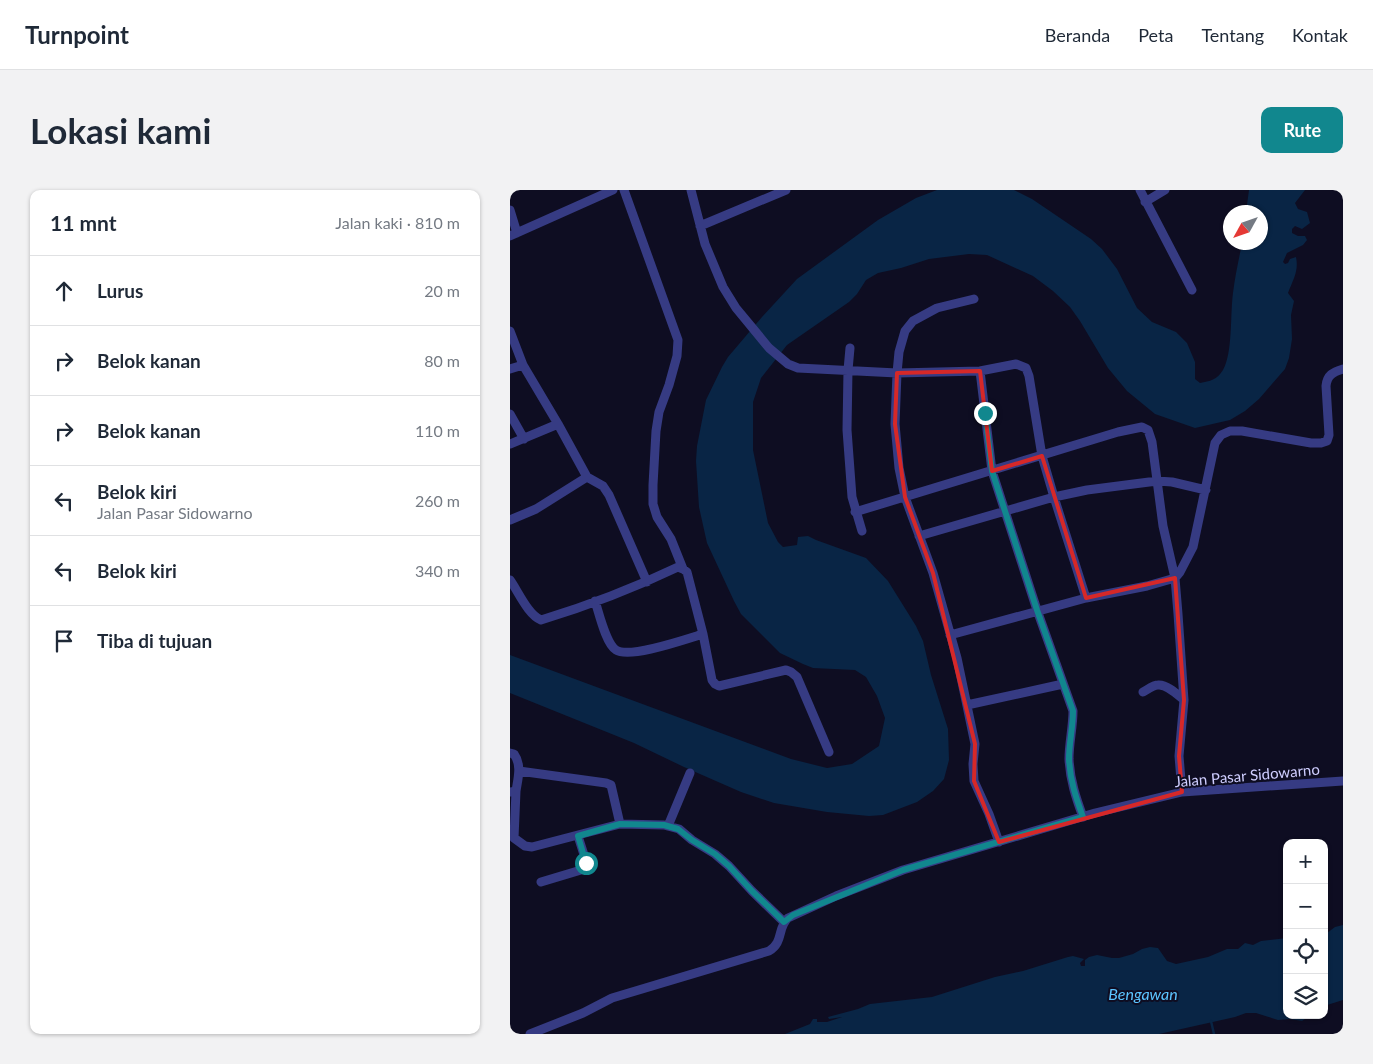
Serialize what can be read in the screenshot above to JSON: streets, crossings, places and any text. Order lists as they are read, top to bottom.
{
  "streets": {
    "street": ["Jalan Pasar Sidowarno"]
  },
  "water": ["Bengawan"],
  "north": "bottom left",
  "page": {
    "header": "Turnpoint",
    "nav": [
      "Beranda",
      "Peta",
      "Tentang",
      "Kontak"
    ],
    "buttons": "Rute",
    "title": "Lokasi kami",
    "heading": ["11 mnt", "Jalan kaki · 810 m"],
    "list": [
      ["Lurus", "20 m"],
      ["Belok kanan", "80 m"],
      ["Belok kanan", "110 m"],
      ["Belok kiri", "Jalan Pasar Sidowarno", "260 m"],
      ["Belok kiri", "340 m"],
      "Tiba di tujuan"
    ],
    "map_buttons": ["+", "−"]
  }
}
